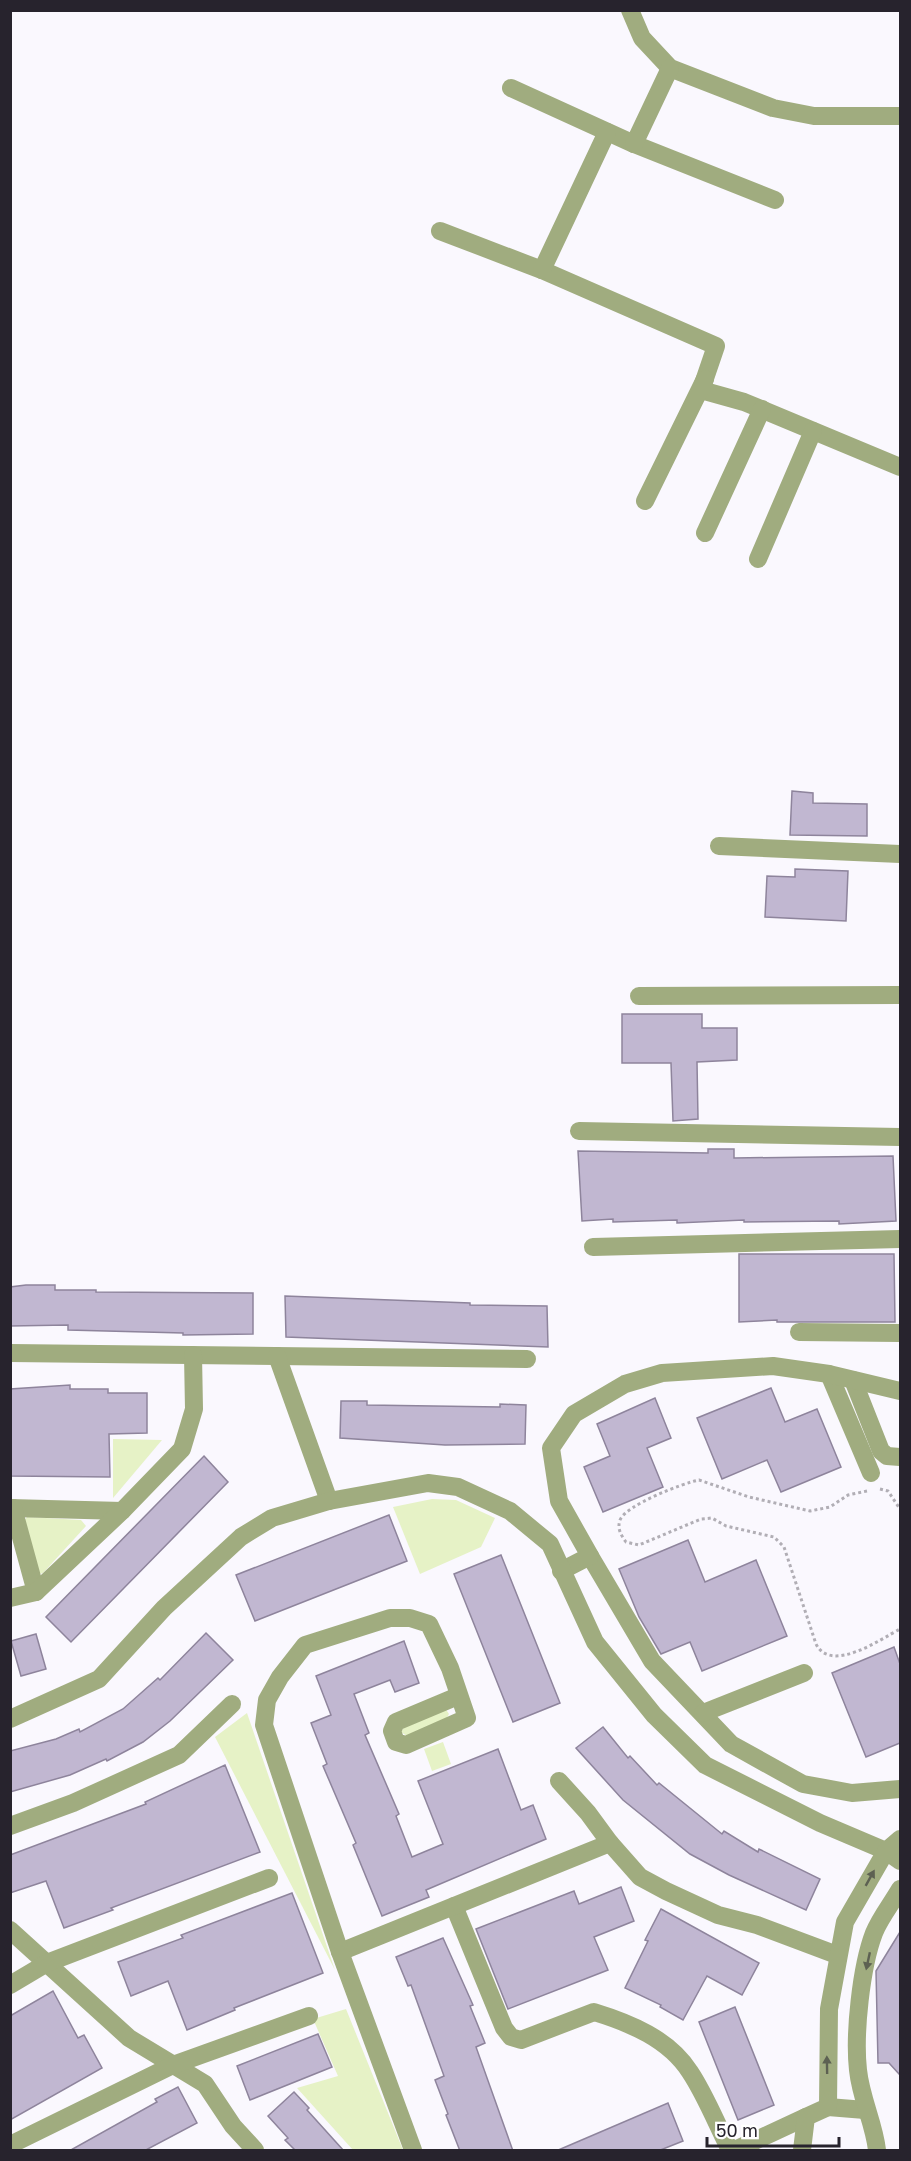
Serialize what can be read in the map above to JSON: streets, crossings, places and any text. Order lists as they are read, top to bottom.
{
  "scale_bar": "50 m"
}
